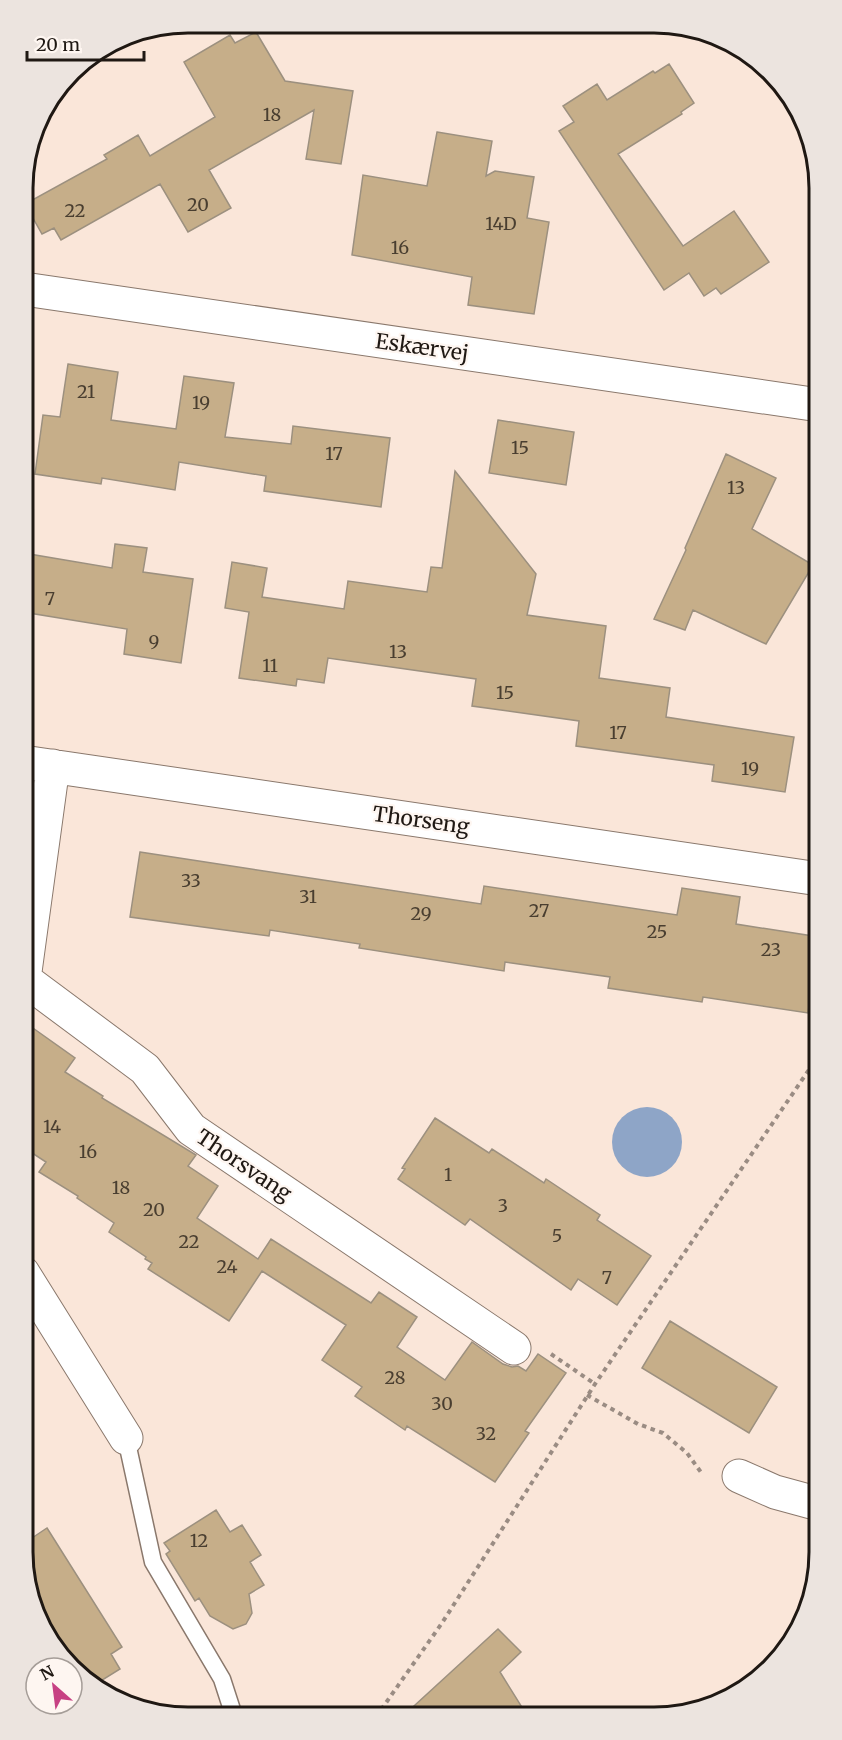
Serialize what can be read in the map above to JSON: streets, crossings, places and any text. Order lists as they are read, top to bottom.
{
  "streets": {
    "street": ["Eskærvej", "Thorseng", "Thorsvang"]
  },
  "crossings": [
    ["Thorseng", "Thorsvang"]
  ],
  "house_numbers": [
    "18",
    "20",
    "22",
    "14D",
    "16",
    "21",
    "19",
    "15",
    "17",
    "13",
    "7",
    "9",
    "13",
    "11",
    "15",
    "17",
    "19",
    "33",
    "31",
    "27",
    "29",
    "25",
    "23",
    "14",
    "16",
    "1",
    "18",
    "3",
    "20",
    "5",
    "22",
    "24",
    "7",
    "28",
    "30",
    "32",
    "12"
  ],
  "scale_bar": "20 m",
  "north": "top left"
}
